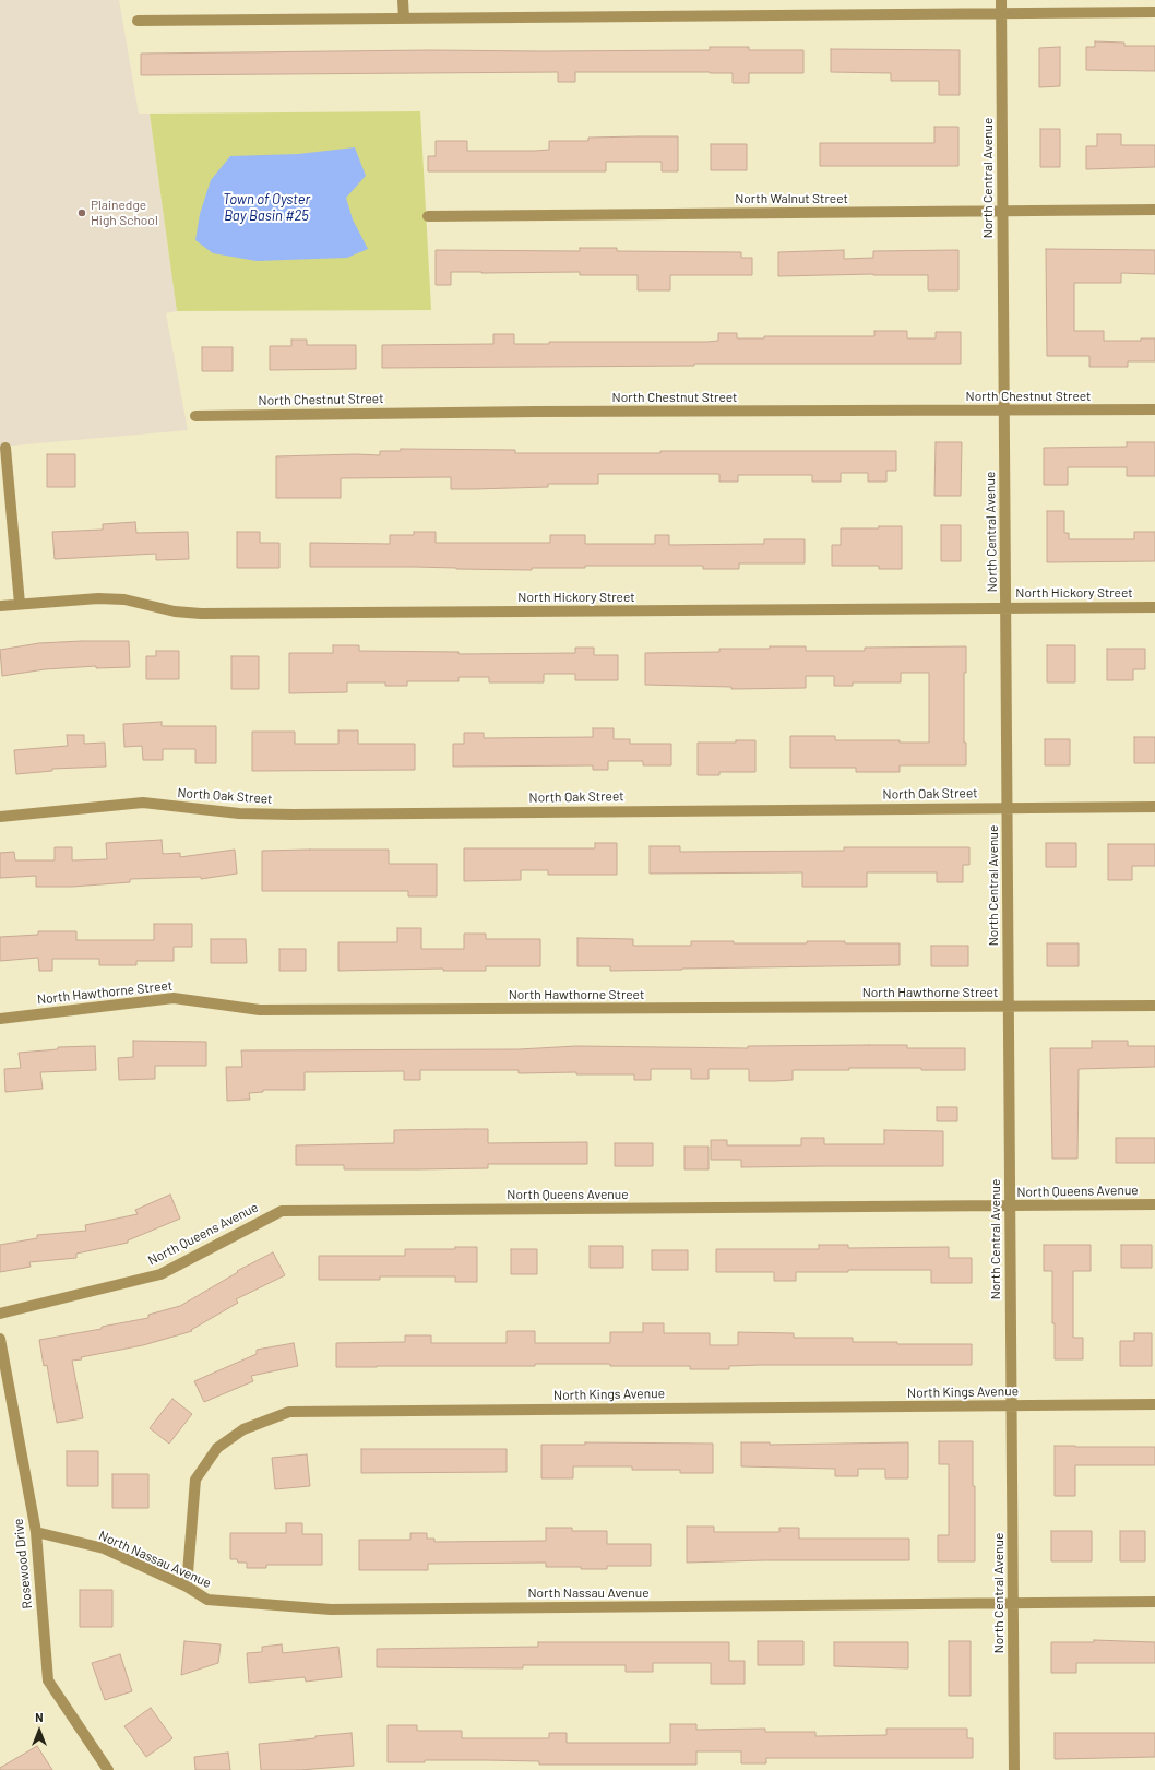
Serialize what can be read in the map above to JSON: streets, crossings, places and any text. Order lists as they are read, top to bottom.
{
  "streets": {
    "street": [
      "North Central Avenue",
      "North Walnut Street",
      "North Chestnut Street",
      "North Hickory Street",
      "North Oak Street",
      "North Hawthorne Street",
      "North Queens Avenue",
      "North Kings Avenue",
      "North Nassau Avenue",
      "Rosewood Drive"
    ]
  },
  "crossings": [
    ["North Central Avenue", "North Walnut Street"],
    ["North Central Avenue", "North Chestnut Street"],
    ["North Central Avenue", "North Hickory Street"],
    ["North Central Avenue", "North Oak Street"],
    ["North Central Avenue", "North Hawthorne Street"],
    ["North Central Avenue", "North Queens Avenue"],
    ["North Central Avenue", "North Kings Avenue"],
    ["North Central Avenue", "North Nassau Avenue"],
    ["North Kings Avenue", "North Nassau Avenue"],
    ["North Nassau Avenue", "Rosewood Drive"]
  ],
  "water": ["Town of Oyster Bay Basin #25"],
  "places": ["Plainedge High School"],
  "north": "top"
}
